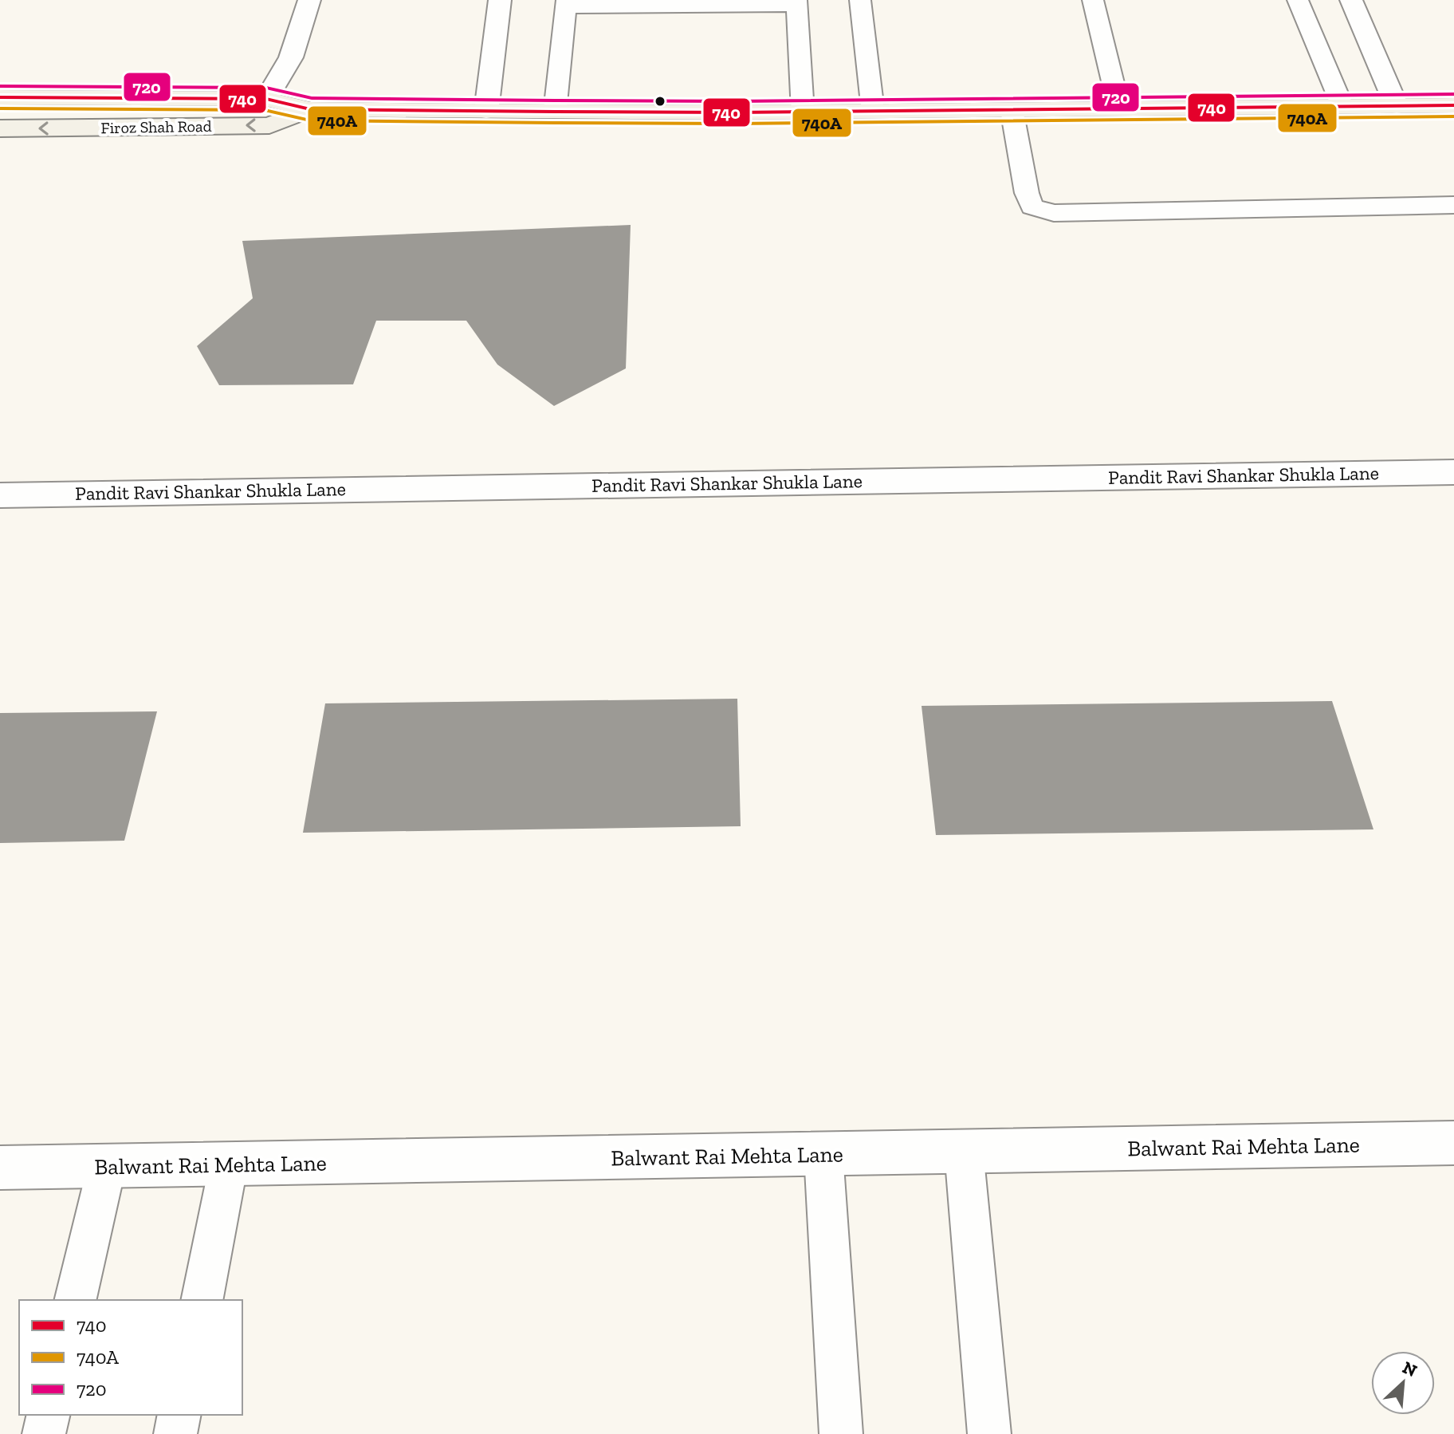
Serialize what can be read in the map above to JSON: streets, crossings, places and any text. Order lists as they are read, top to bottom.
{
  "streets": {
    "main road": ["Firoz Shah Road"],
    "street": ["Pandit Ravi Shankar Shukla Lane", "Balwant Rai Mehta Lane"]
  },
  "lines": ["transit line 720", "transit line 740", "transit line 740A"],
  "legend": ["740", "740A", "720"],
  "north": "top right"
}
